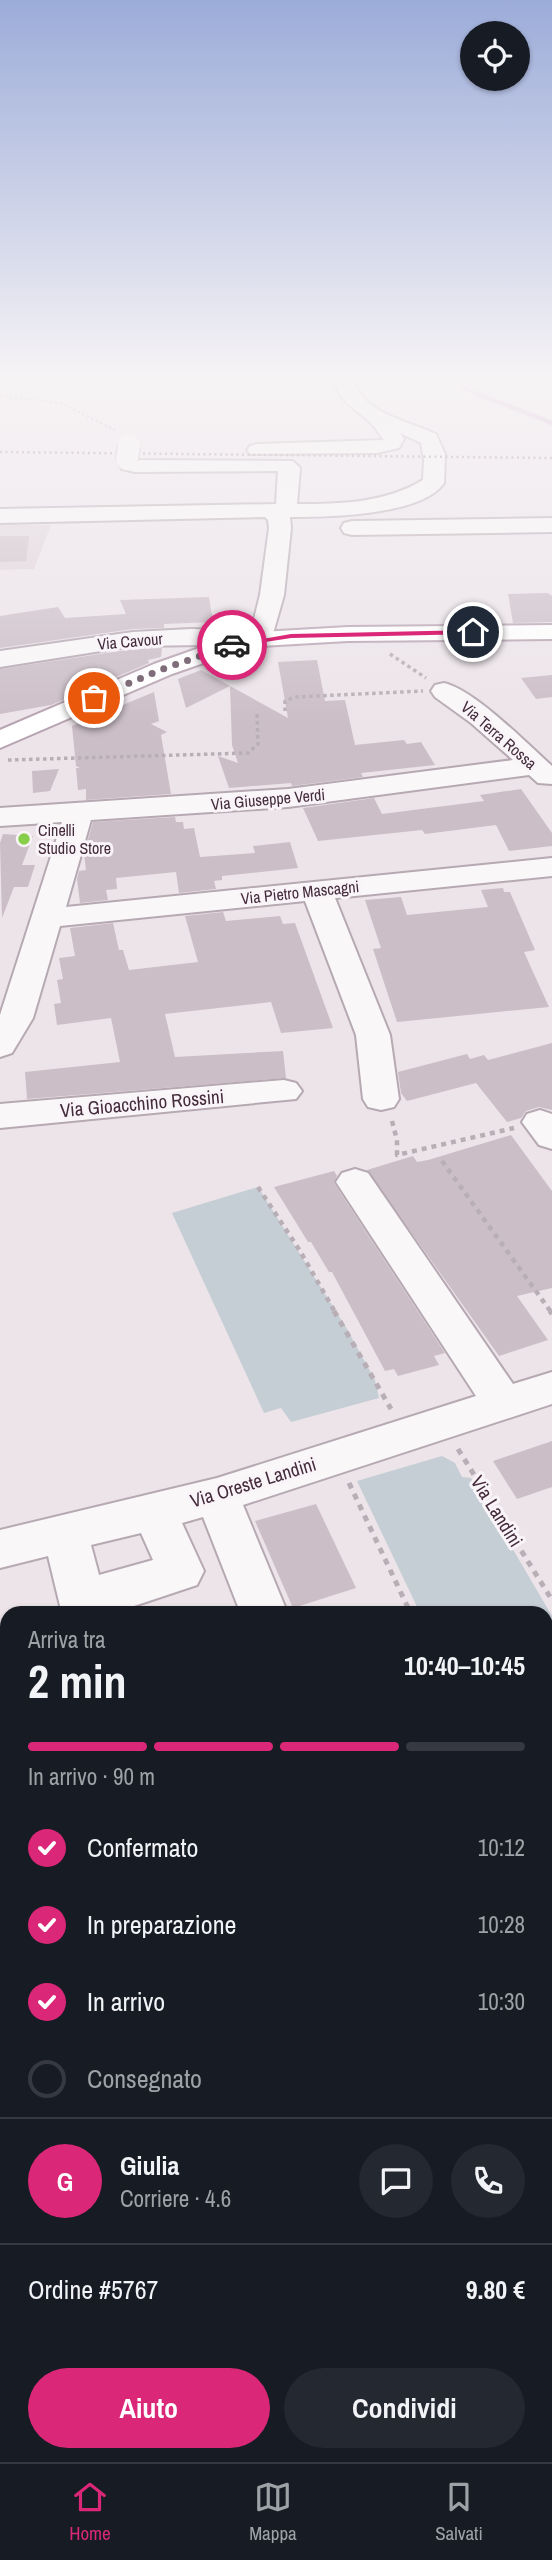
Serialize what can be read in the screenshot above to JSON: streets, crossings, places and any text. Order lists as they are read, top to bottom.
{
  "streets": {
    "street": [
      "Via Cavour",
      "Via Terra Rossa",
      "Via Giuseppe Verdi",
      "Via Pietro Mascagni",
      "Via Gioacchino Rossini",
      "Via Oreste Landini"
    ],
    "path": ["Via Landini"]
  },
  "crossings": [
    ["Via Terra Rossa", "Via Giuseppe Verdi"],
    ["Via Oreste Landini", "Via Landini"]
  ],
  "places": ["Cinelli Studio Store"],
  "page": {
    "heading": ["2 min", "Arriva tra", "10:40–10:45"],
    "panel": [
      "Giulia",
      "Corriere · 4.6",
      "Ordine #5767",
      "9.80 €"
    ],
    "bar": "In arrivo · 90 m",
    "list": [
      ["Confermato", "10:12"],
      ["In preparazione", "10:28"],
      ["In arrivo", "10:30"],
      "Consegnato"
    ],
    "round": "G",
    "buttons": ["Aiuto", "Condividi"],
    "tabs": ["Home", "Mappa", "Salvati"]
  }
}
